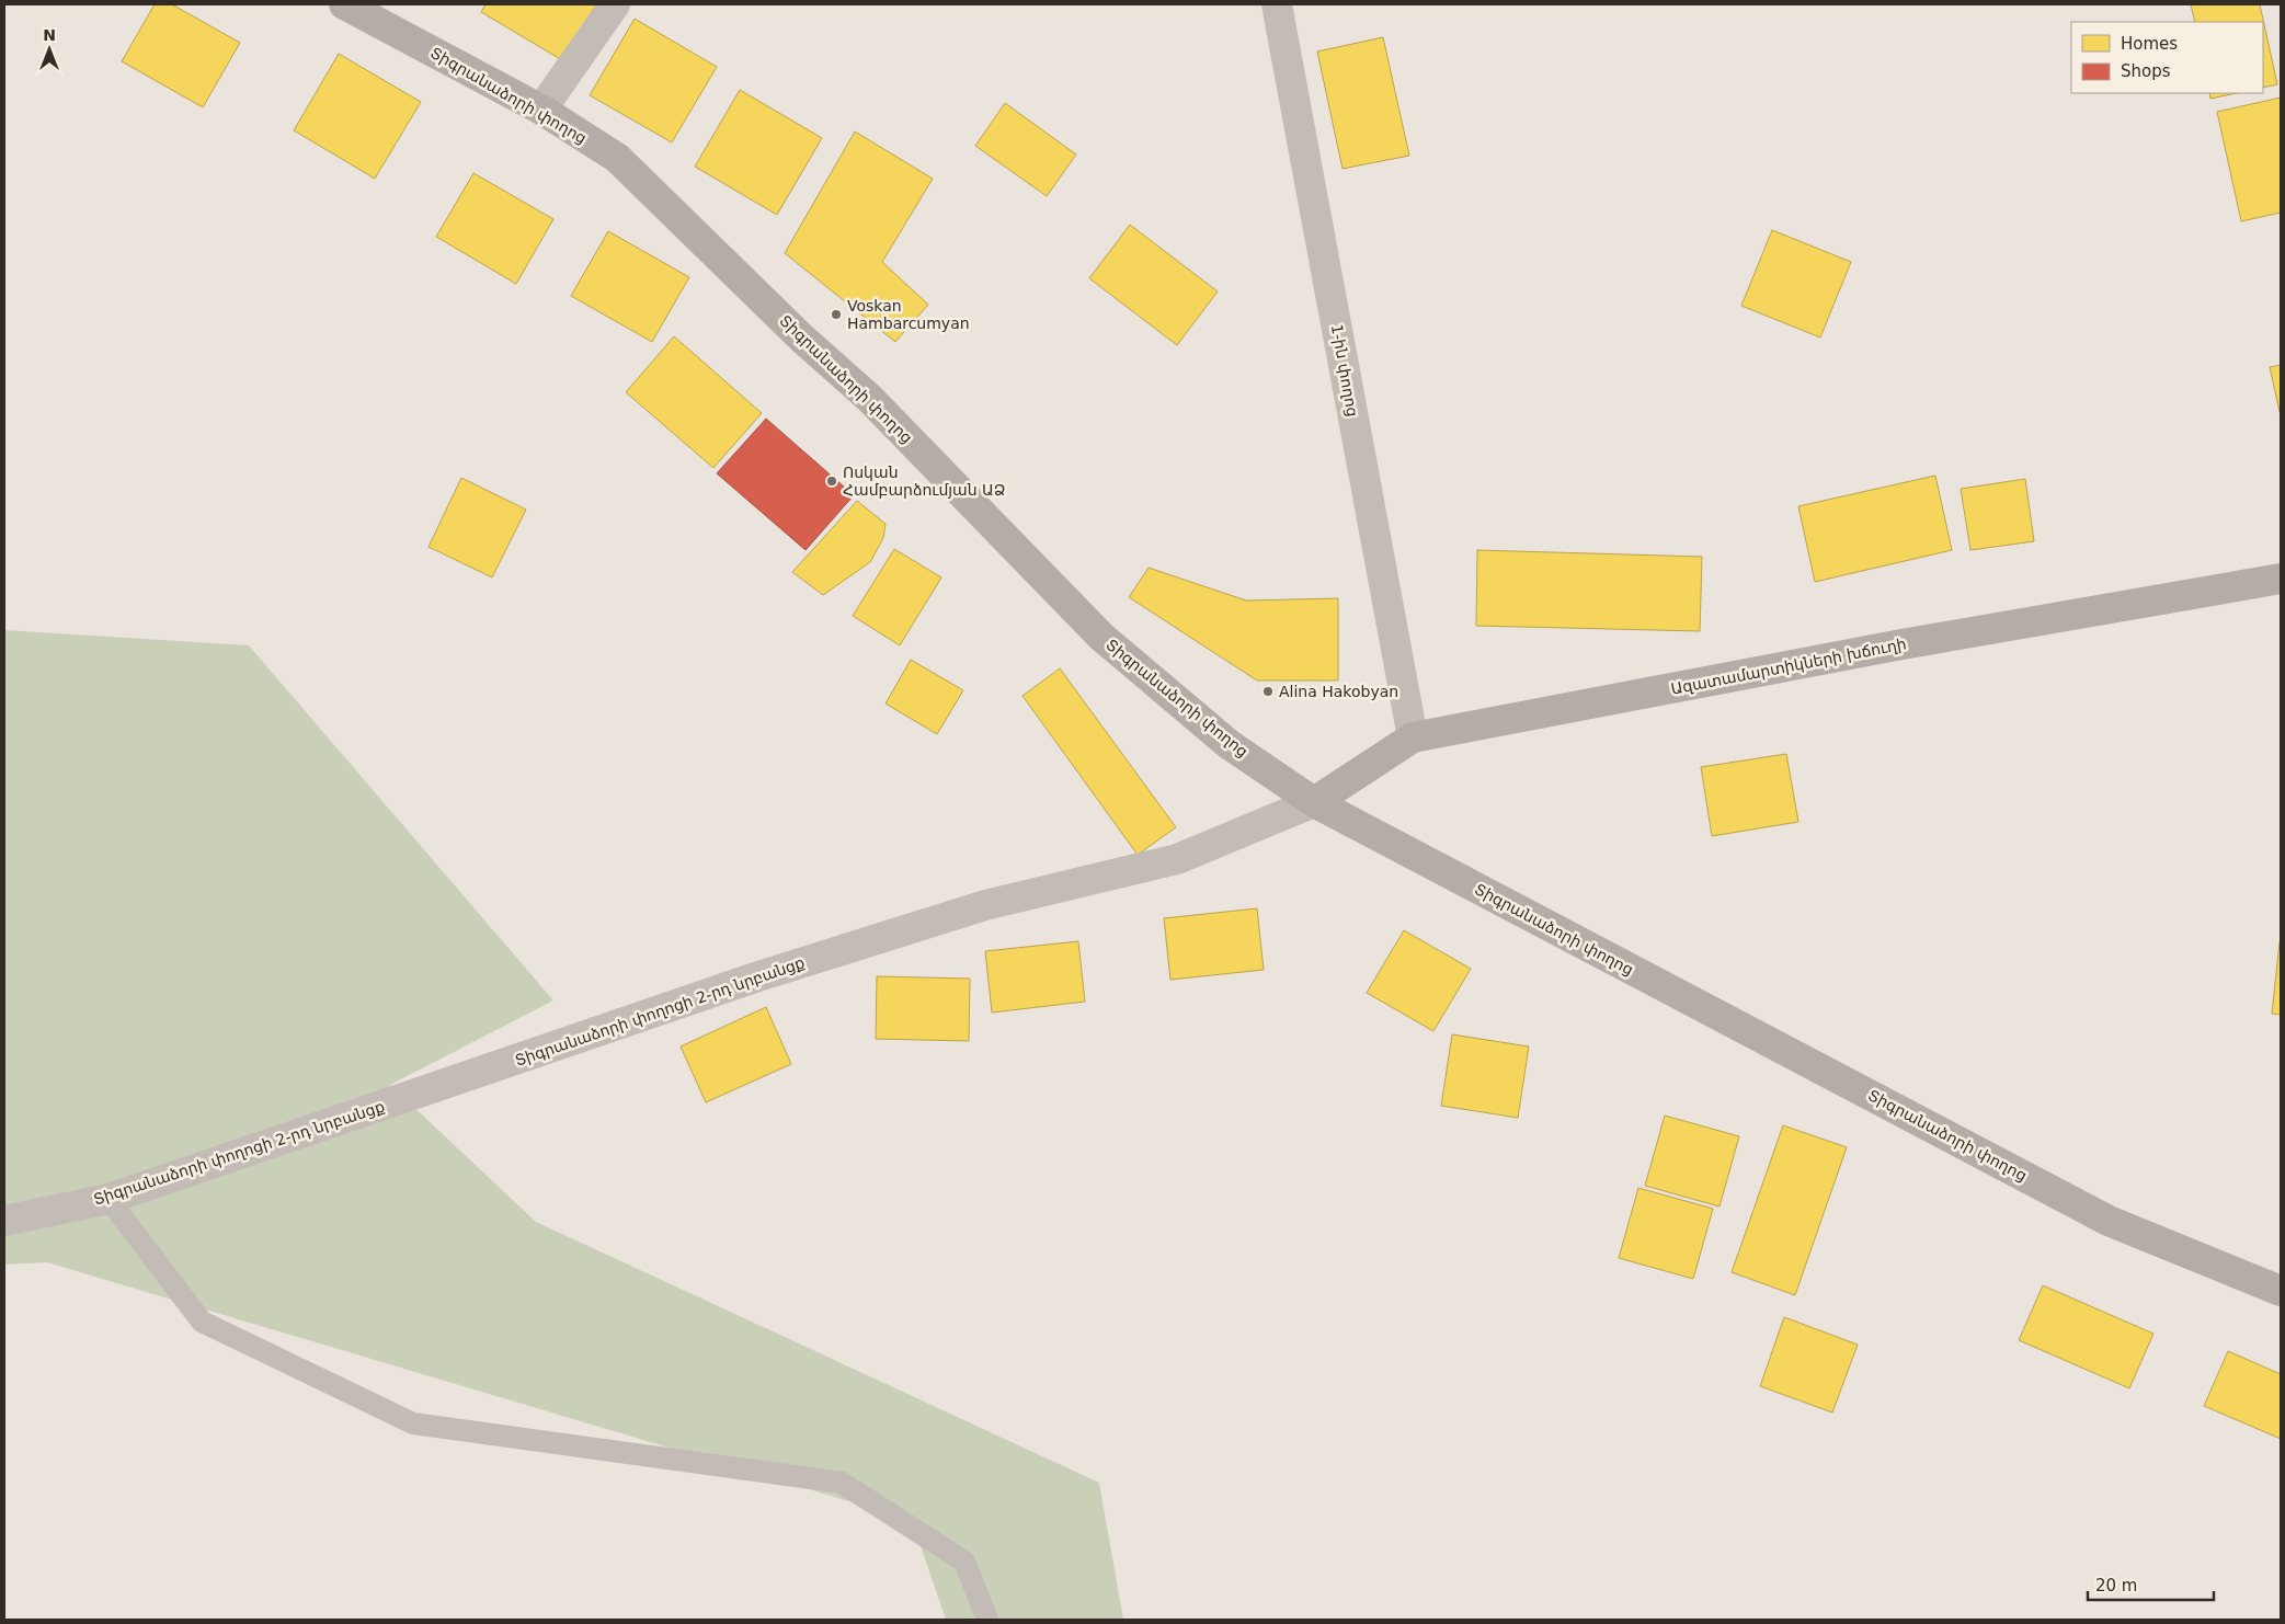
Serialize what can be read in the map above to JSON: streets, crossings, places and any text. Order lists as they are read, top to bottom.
{
  "streets": {
    "main road": ["Տիգրանաձորի փողոց", "Ազատամարտիկների խճուղի"],
    "street": ["1-ին փողոց", "Տիգրանաձորի փողոցի 2-րդ նրբանցք"]
  },
  "crossings": [
    ["Տիգրանաձորի փողոց", "Ազատամարտիկների խճուղի"],
    ["Տիգրանաձորի փողոց", "Տիգրանաձորի փողոցի 2-րդ նրբանցք"],
    ["1-ին փողոց", "Ազատամարտիկների խճուղի"],
    ["Ազատամարտիկների խճուղի", "Տիգրանաձորի փողոցի 2-րդ նրբանցք"]
  ],
  "places": ["Voskan Hambarcumyan", "Ոսկան Համբարձումյան ԱՁ", "Alina Hakobyan"],
  "legend": ["Homes", "Shops"],
  "scale_bar": "20 m",
  "north": "top"
}
